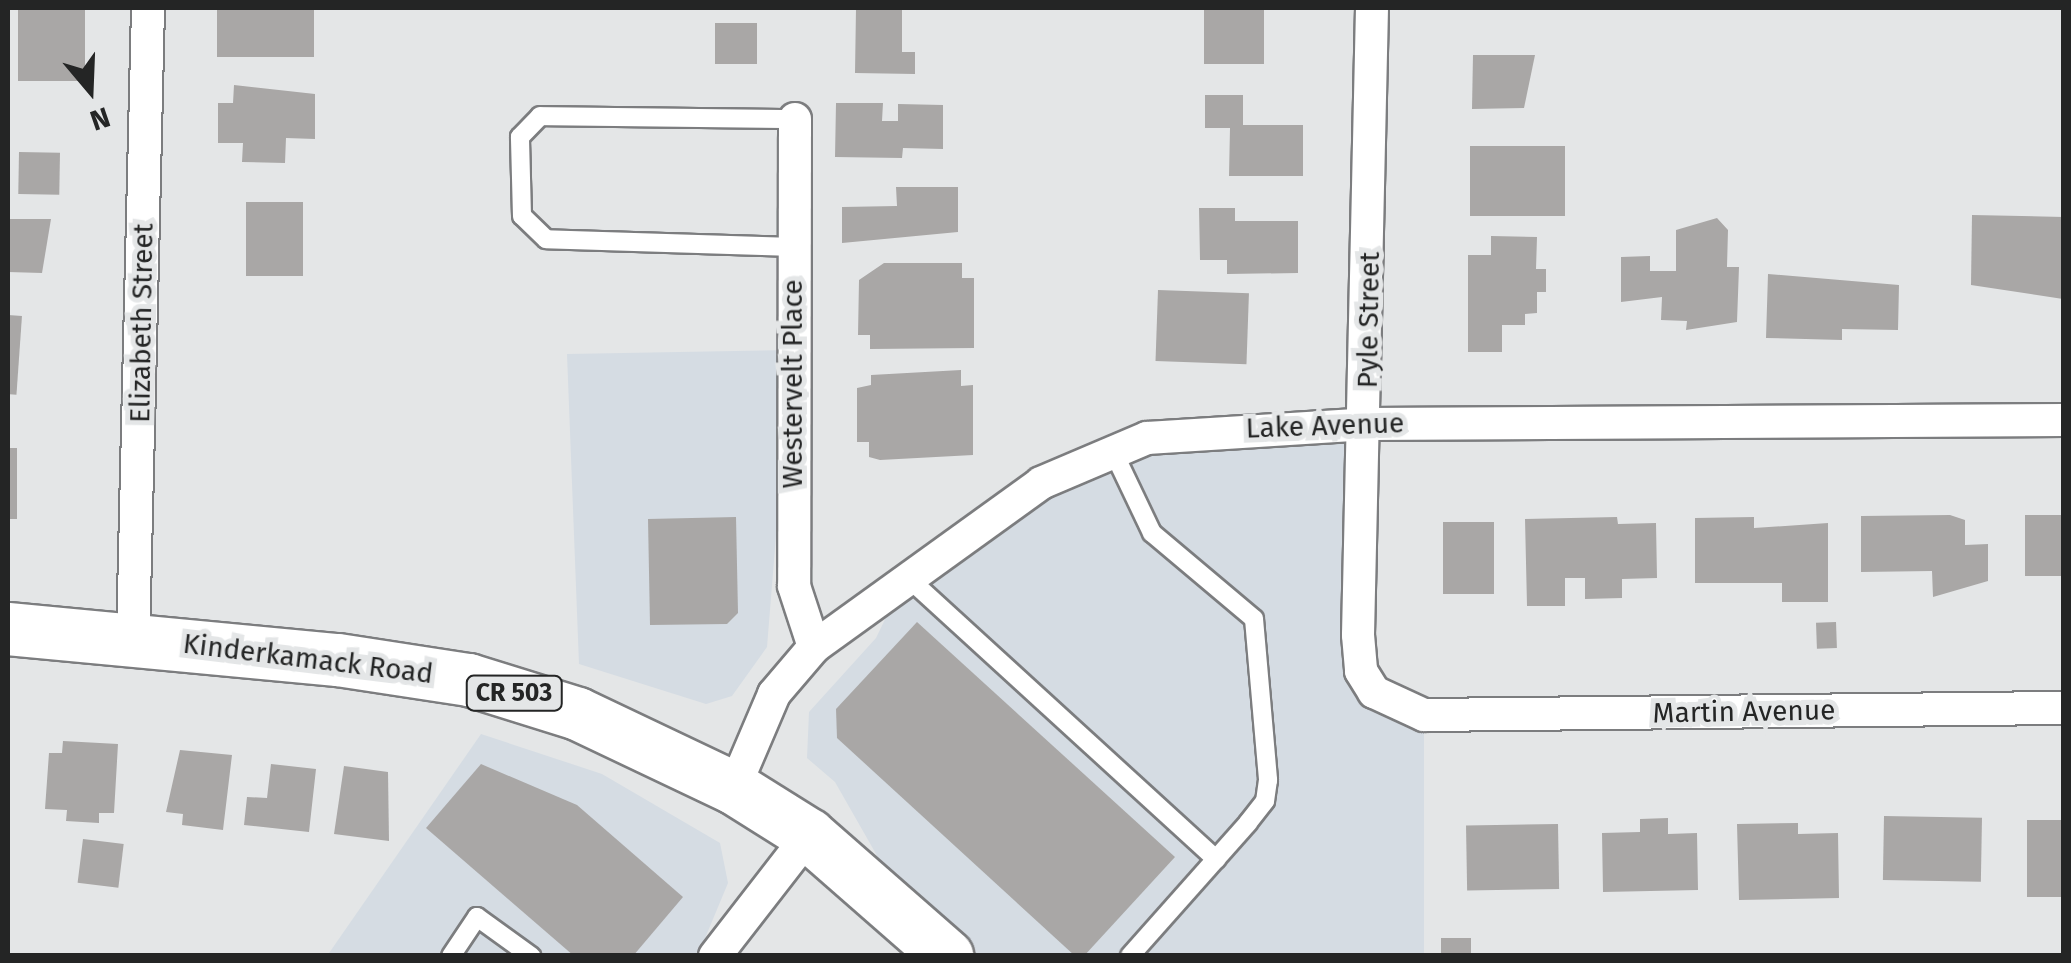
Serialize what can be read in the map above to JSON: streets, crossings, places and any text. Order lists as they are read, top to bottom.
{
  "streets": {
    "main road": ["Kinderkamack Road", "CR 503"],
    "street": [
      "Pyle Street",
      "Elizabeth Street",
      "Westervelt Place",
      "Lake Avenue",
      "Martin Avenue"
    ]
  },
  "crossings": [
    ["Pyle Street", "Lake Avenue"],
    ["Pyle Street", "Martin Avenue"],
    ["Elizabeth Street", "Kinderkamack Road"],
    ["Westervelt Place", "Lake Avenue"],
    ["Lake Avenue", "Kinderkamack Road"]
  ],
  "north": "bottom"
}
